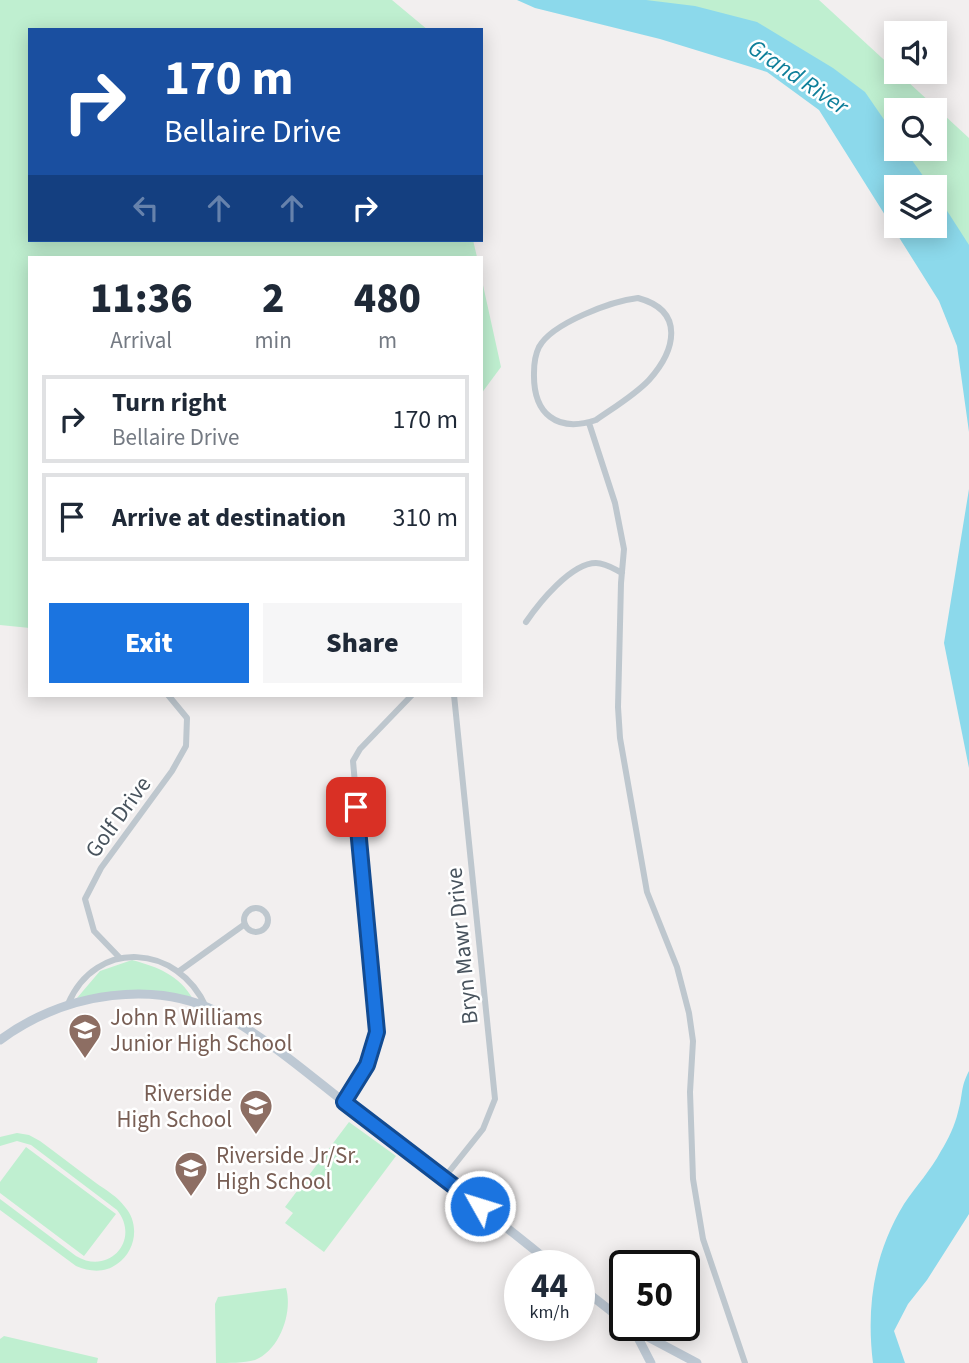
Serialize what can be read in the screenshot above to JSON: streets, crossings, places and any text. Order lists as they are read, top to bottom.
{
  "streets": {
    "street": ["Golf Drive", "Bryn Mawr Drive"]
  },
  "water": ["Grand River"],
  "places": {
    "school or university": ["John R Williams Junior High School", "Riverside High School", "Riverside Jr/Sr. High School"]
  },
  "page": {
    "turn": ["170 m", "Bellaire Drive"],
    "eta": [
      "11:36",
      "Arrival",
      "2",
      "min",
      "480",
      "m"
    ],
    "list": [
      {
        "name": "Turn right",
        "note": "Bellaire Drive",
        "value": "170 m"
      },
      {
        "name": "Arrive at destination",
        "value": "310 m"
      }
    ],
    "buttons": ["Exit", "Share"],
    "speed": "44 km/h",
    "limit": "50"
  }
}
